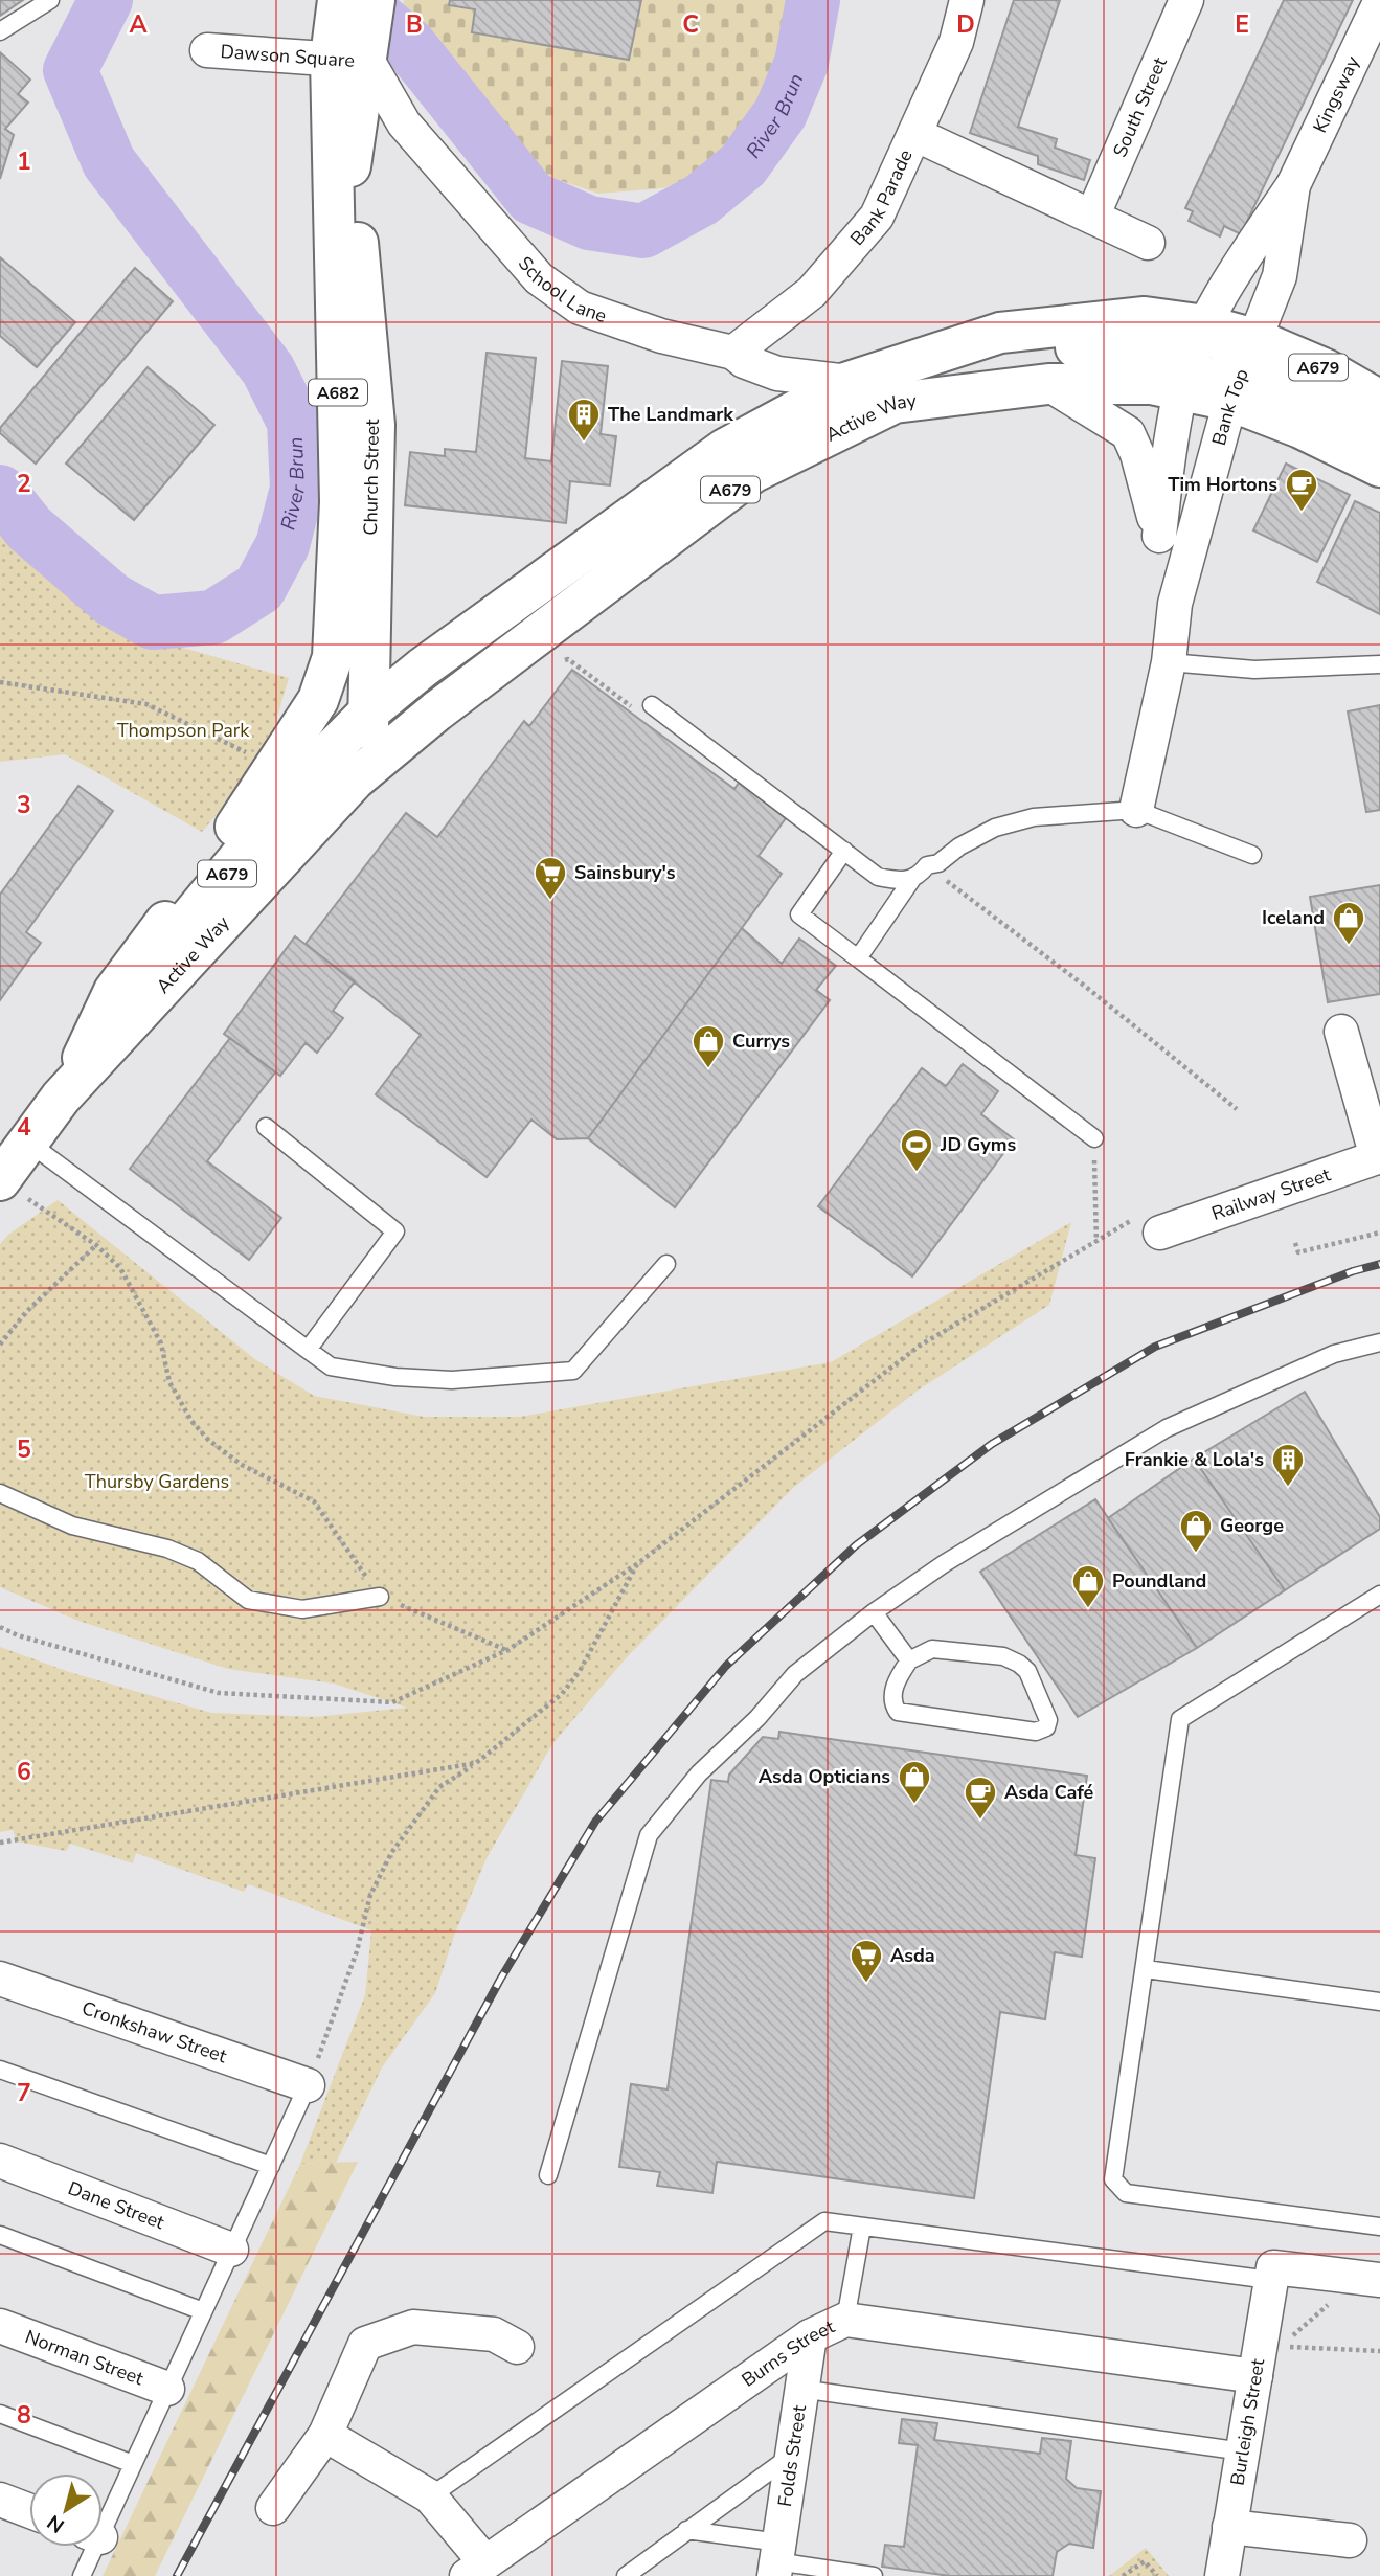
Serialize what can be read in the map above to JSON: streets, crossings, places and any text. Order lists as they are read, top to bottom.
{
  "streets": {
    "main road": [
      "A679",
      "A682",
      "Active Way",
      "Church Street"
    ],
    "street": [
      "Dawson Square",
      "Kingsway",
      "South Street",
      "Bank Parade",
      "School Lane",
      "Bank Top",
      "Railway Street",
      "Cronkshaw Street",
      "Dane Street",
      "Burns Street",
      "Norman Street",
      "Burleigh Street",
      "Folds Street"
    ]
  },
  "crossings": [
    ["Dawson Square", "School Lane"],
    ["Dawson Square", "Church Street"],
    ["Kingsway", "A679"],
    ["Kingsway", "Bank Top"],
    ["Kingsway", "Active Way"],
    ["Bank Parade", "School Lane"],
    ["School Lane", "Active Way"],
    ["School Lane", "Church Street"],
    ["A679", "Bank Top"],
    ["A679", "Active Way"],
    ["Bank Top", "Active Way"],
    ["Active Way", "Church Street"],
    ["Burns Street", "Burleigh Street"],
    ["Burns Street", "Folds Street"]
  ],
  "water": ["River Brun"],
  "parks": ["Thompson Park", "Thursby Gardens"],
  "places": {
    "building": ["The Landmark", "Frankie & Lola's"],
    "cafe": ["Tim Hortons", "Asda Café"],
    "supermarket": ["Sainsbury's", "Asda"],
    "shop": [
      "Iceland",
      "Currys",
      "George",
      "Poundland",
      "Asda Opticians"
    ],
    "sports": ["JD Gyms"]
  },
  "north": "bottom left",
  "grid": {
    "columns": [
      "A",
      "B",
      "C",
      "D",
      "E"
    ],
    "rows": [
      "1",
      "2",
      "3",
      "4",
      "5",
      "6",
      "7",
      "8"
    ]
  }
}
